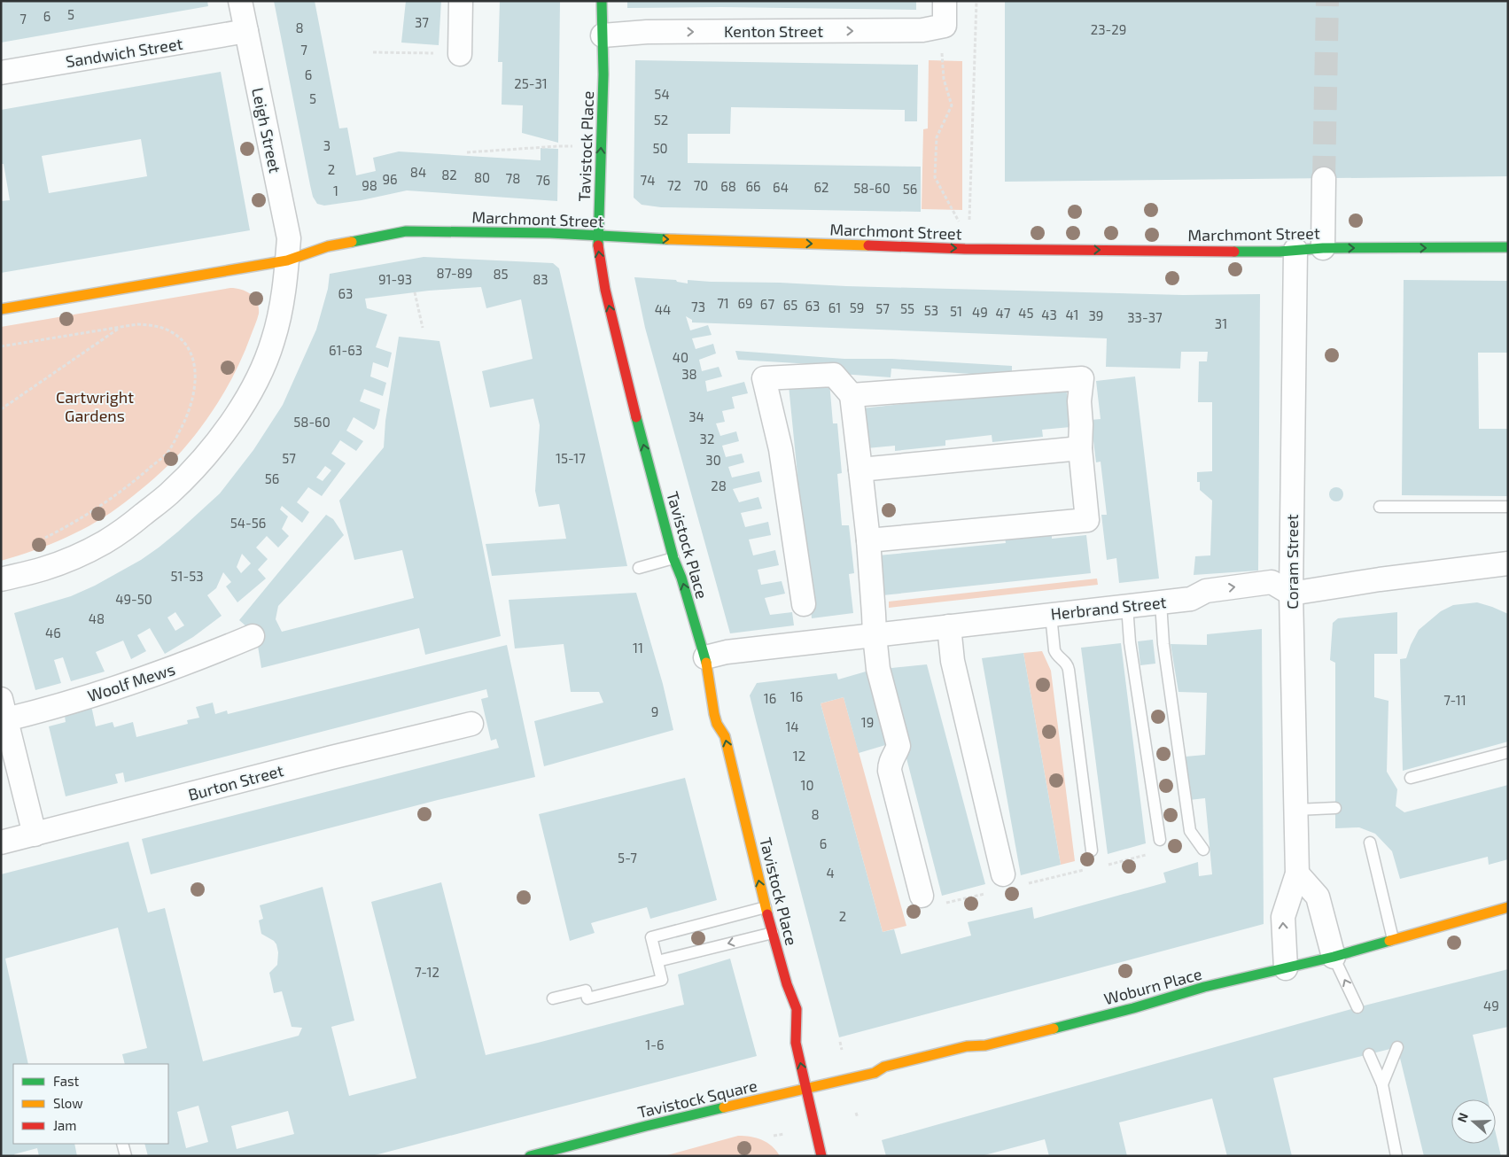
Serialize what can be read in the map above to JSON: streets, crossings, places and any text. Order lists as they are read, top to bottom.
{
  "streets": {
    "street": [
      "Kenton Street",
      "Sandwich Street",
      "Leigh Street",
      "Tavistock Place",
      "Marchmont Street",
      "Coram Street",
      "Herbrand Street",
      "Woolf Mews",
      "Burton Street",
      "Woburn Place",
      "Tavistock Square"
    ]
  },
  "crossings": [
    ["Kenton Street", "Tavistock Place"],
    ["Sandwich Street", "Leigh Street"],
    ["Leigh Street", "Marchmont Street"],
    ["Tavistock Place", "Marchmont Street"],
    ["Tavistock Place", "Herbrand Street"],
    ["Tavistock Place", "Woburn Place"],
    ["Tavistock Place", "Tavistock Square"],
    ["Marchmont Street", "Coram Street"],
    ["Coram Street", "Herbrand Street"],
    ["Coram Street", "Woburn Place"],
    ["Woburn Place", "Tavistock Square"]
  ],
  "one_way": ["Kenton Street", "Tavistock Place", "Marchmont Street"],
  "parks": ["Cartwright Gardens"],
  "house_numbers": [
    "5",
    "6",
    "7",
    "37",
    "8",
    "23-29",
    "7",
    "6",
    "25-31",
    "54",
    "5",
    "52",
    "3",
    "50",
    "2",
    "84",
    "82",
    "80",
    "78",
    "96",
    "76",
    "74",
    "98",
    "72",
    "70",
    "68",
    "66",
    "64",
    "62",
    "58-60",
    "56",
    "1",
    "87-89",
    "85",
    "91-93",
    "83",
    "63",
    "71",
    "69",
    "67",
    "65",
    "63",
    "73",
    "61",
    "59",
    "57",
    "55",
    "44",
    "53",
    "51",
    "49",
    "47",
    "45",
    "43",
    "41",
    "39",
    "33-37",
    "31",
    "61-63",
    "40",
    "38",
    "34",
    "58-60",
    "32",
    "57",
    "15-17",
    "30",
    "56",
    "28",
    "54-56",
    "51-53",
    "49-50",
    "48",
    "46",
    "11",
    "16",
    "16",
    "7-11",
    "9",
    "19",
    "14",
    "12",
    "10",
    "8",
    "6",
    "5-7",
    "4",
    "2",
    "7-12",
    "49",
    "1-6"
  ],
  "legend": ["Fast", "Slow", "Jam"],
  "north": "left"
}
